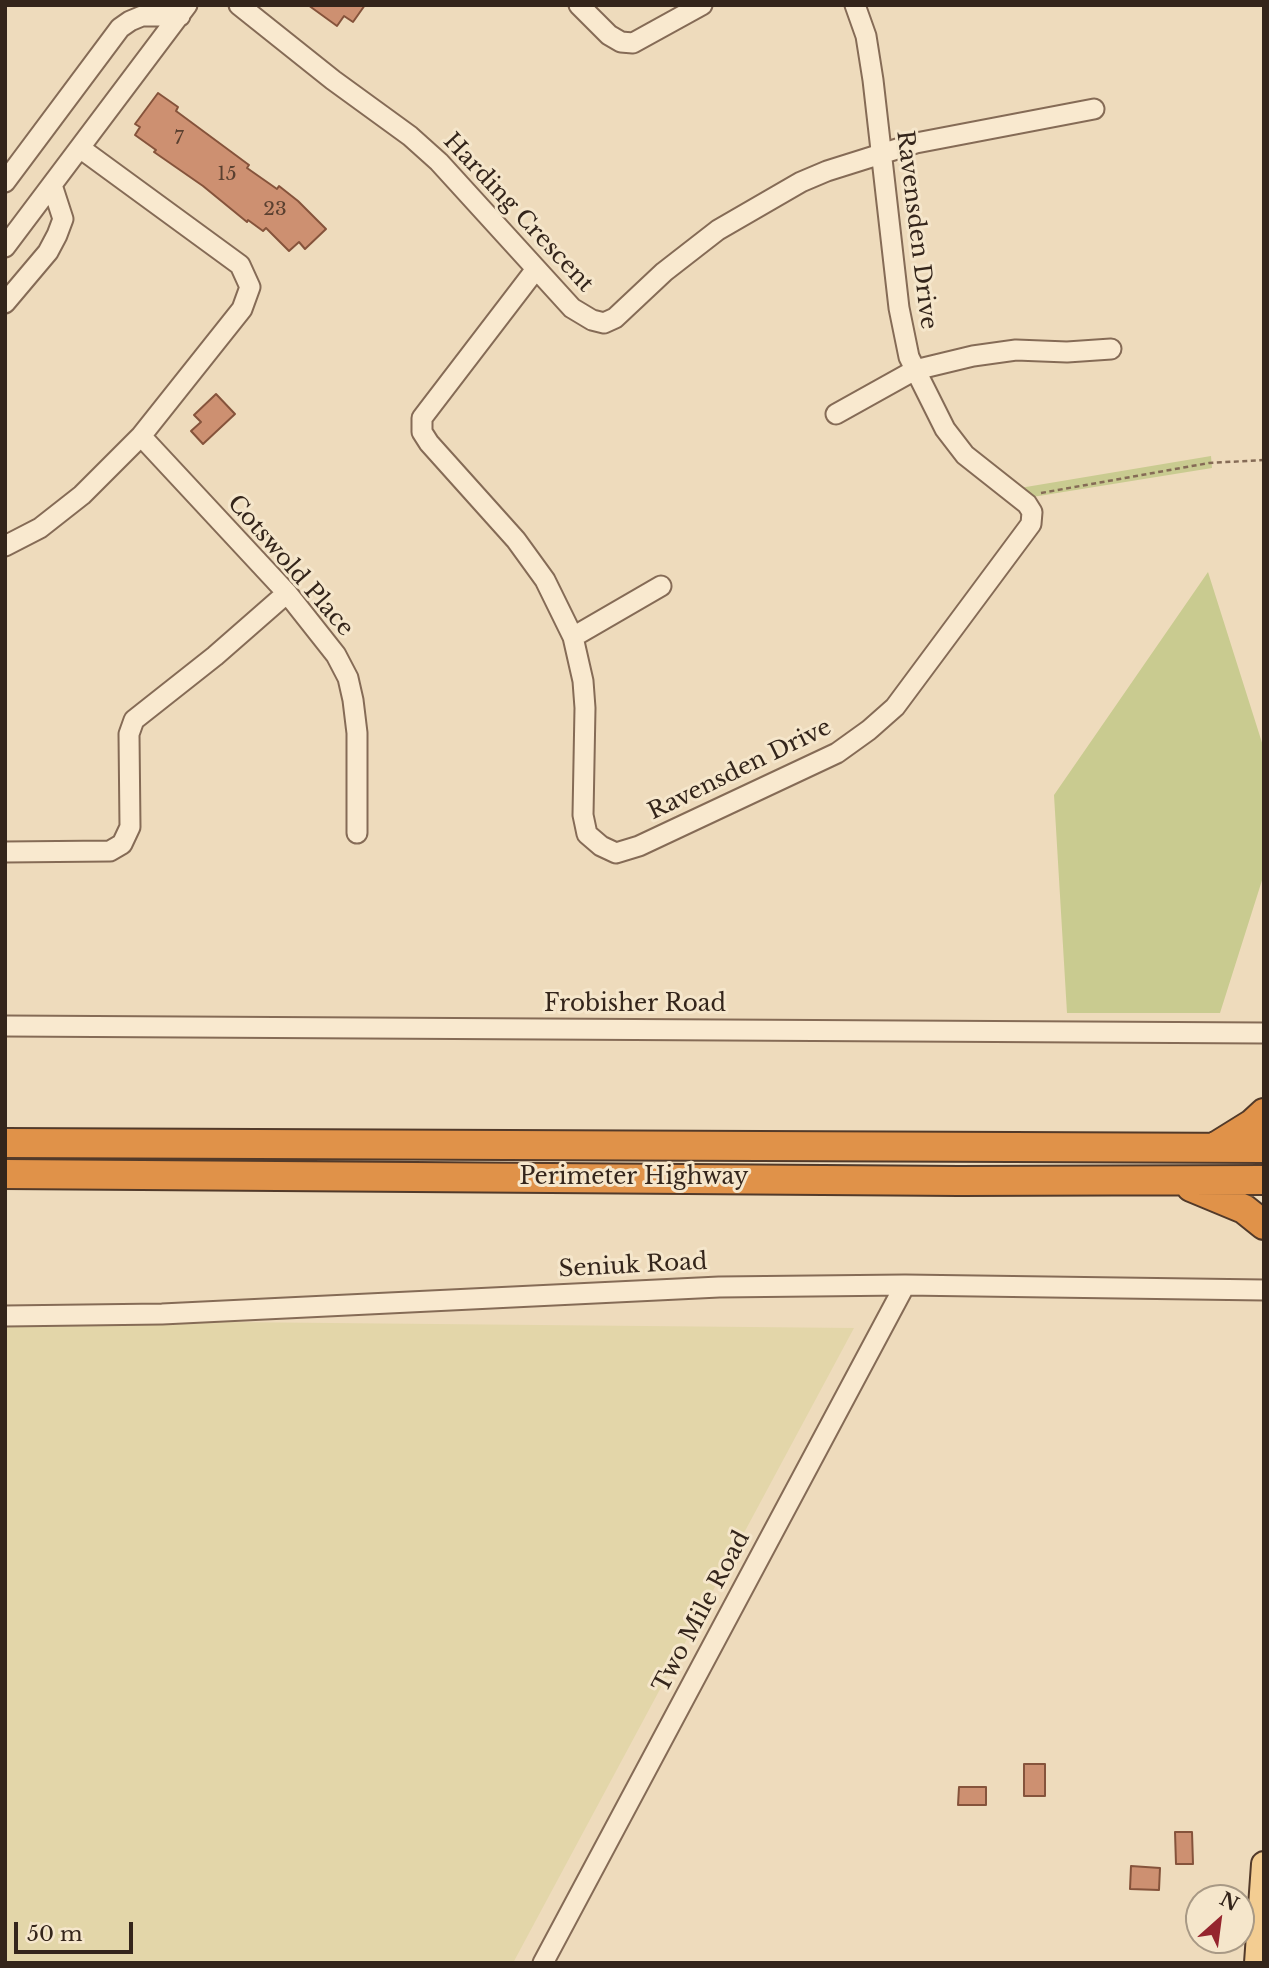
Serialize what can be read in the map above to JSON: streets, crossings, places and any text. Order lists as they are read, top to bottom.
{
  "streets": {
    "highway": ["Perimeter Highway"],
    "street": [
      "Harding Crescent",
      "Ravensden Drive",
      "Cotswold Place",
      "Frobisher Road",
      "Seniuk Road",
      "Two Mile Road"
    ]
  },
  "crossings": [
    ["Harding Crescent", "Ravensden Drive"],
    ["Seniuk Road", "Two Mile Road"]
  ],
  "house_numbers": ["7", "15", "23"],
  "scale_bar": "50 m",
  "north": "top right"
}
